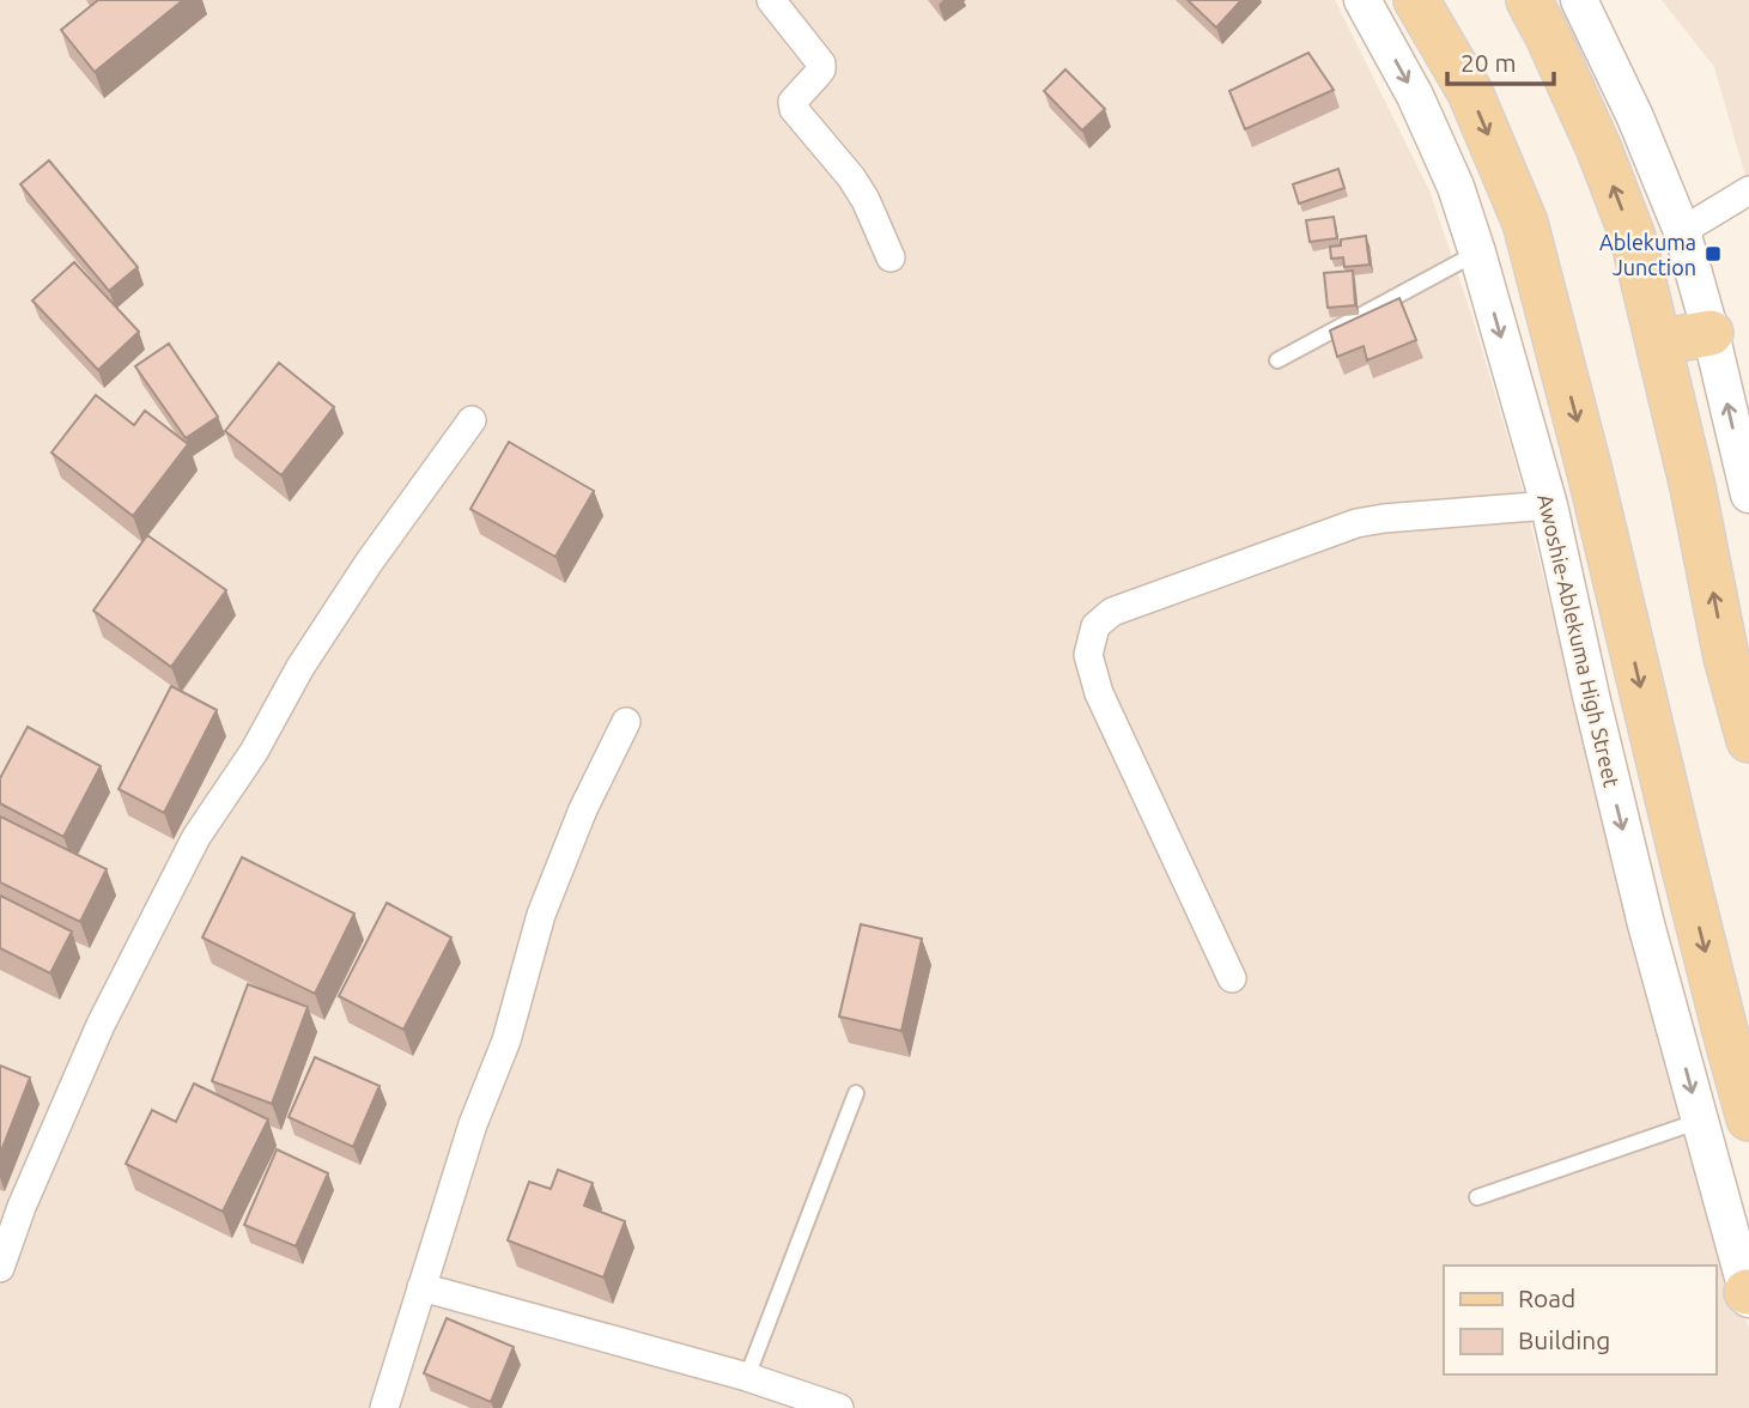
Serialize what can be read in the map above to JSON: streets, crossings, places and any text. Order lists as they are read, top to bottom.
{
  "streets": {
    "street": ["Awoshie-Ablekuma High Street"]
  },
  "places": {
    "transit": ["Ablekuma Junction"]
  },
  "legend": ["Road", "Building"],
  "scale_bar": "20 m"
}
